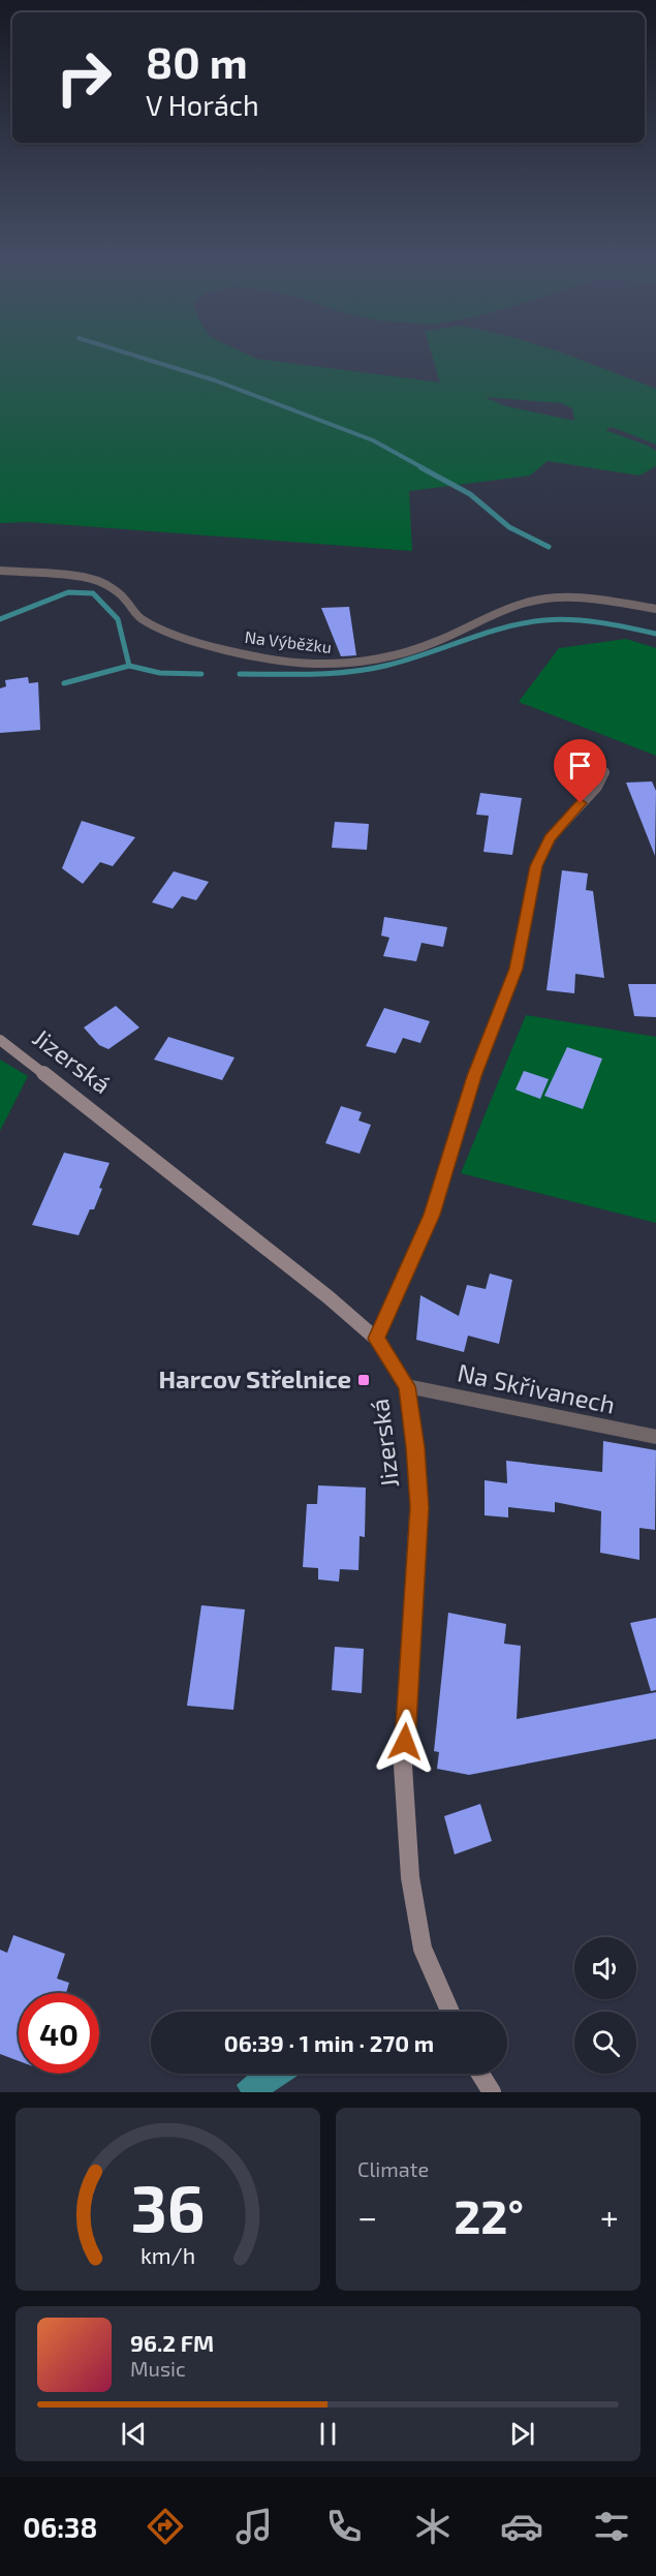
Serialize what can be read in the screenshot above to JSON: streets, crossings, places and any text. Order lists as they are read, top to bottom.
{
  "streets": {
    "street": ["Na Výběžku", "Jizerská", "Na Skřivanech"]
  },
  "crossings": [
    ["Jizerská", "Na Skřivanech"]
  ],
  "places": {
    "transit": ["Harcov Střelnice"]
  },
  "page": {
    "turn": ["80 m", "V Horách"],
    "limit": "40",
    "trip": "06:39 · 1 min · 270 m",
    "tile": "Climate",
    "heat": ["−", "22°", "+"],
    "song": ["96.2 FM", "Music"],
    "tabs": "06:38",
    "gauge": ["36", "km/h"]
  }
}
